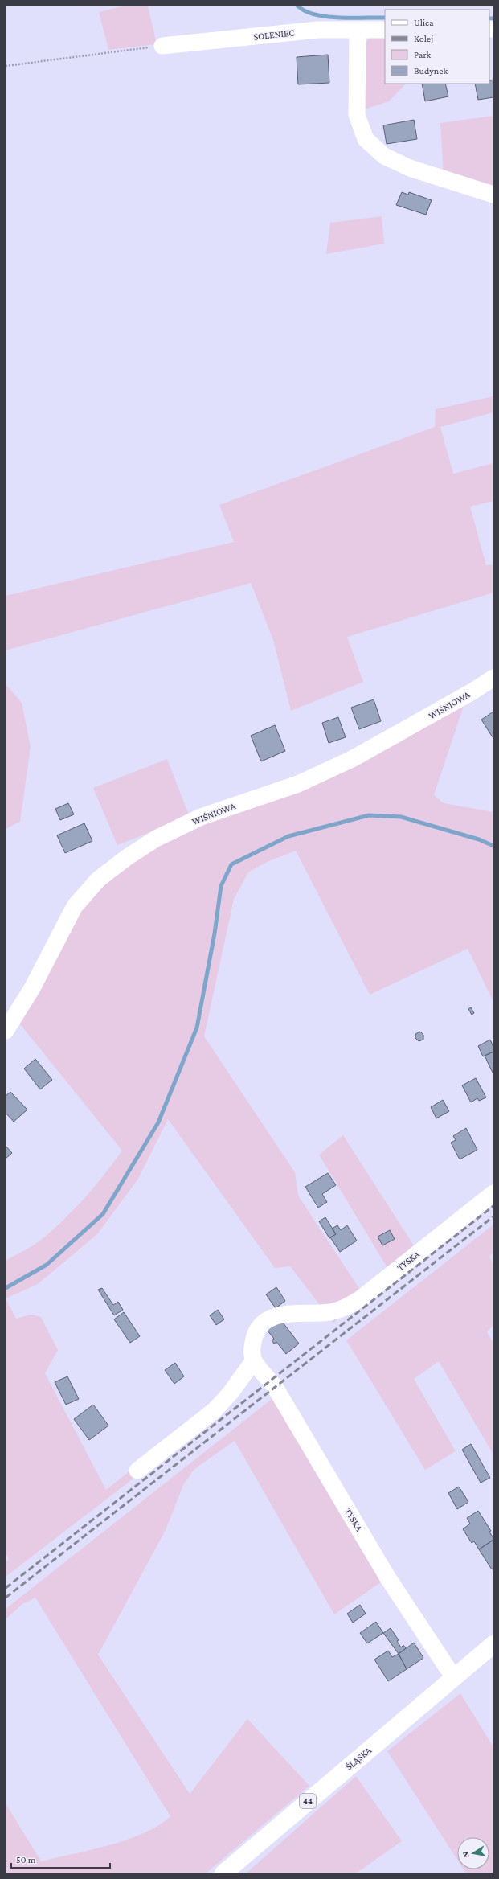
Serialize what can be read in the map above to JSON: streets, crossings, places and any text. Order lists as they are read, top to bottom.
{
  "streets": {
    "main road": ["ŚLĄSKA", "44"],
    "street": ["SOLENIEC", "WIŚNIOWA", "TYSKA"]
  },
  "crossings": [
    ["TYSKA", "ŚLĄSKA"]
  ],
  "legend": [
    "Ulica",
    "Kolej",
    "Park",
    "Budynek"
  ],
  "scale_bar": "50 m",
  "north": "left"
}
